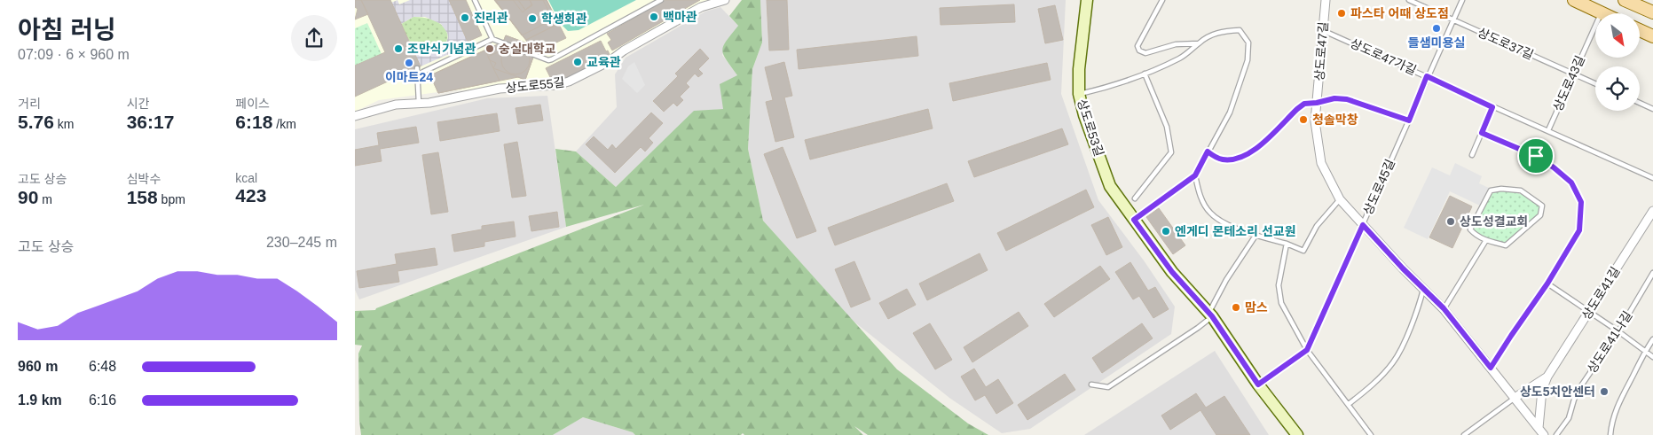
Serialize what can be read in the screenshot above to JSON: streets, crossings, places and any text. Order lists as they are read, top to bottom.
{
  "streets": {
    "street": [
      "상도로47길",
      "상도로55길",
      "상도로53길",
      "상도로41길"
    ],
    "lane": [
      "상도로37길",
      "상도로47가길",
      "상도로43길",
      "상도로45길",
      "상도로41나길"
    ]
  },
  "crossings": [
    ["상도로37길", "상도로43길"],
    ["상도로37길", "상도로45길"],
    ["상도로47길", "상도로47가길"],
    ["상도로47길", "상도로45길"],
    ["상도로47길", "상도로41길"],
    ["상도로47가길", "상도로43길"],
    ["상도로47가길", "상도로45길"]
  ],
  "places": [
    "파스타 어때 상도점",
    "백마관",
    "진리관",
    "학생회관",
    "들샘미용실",
    "조만식기념관",
    "숭실대학교",
    "교육관",
    "이마트24",
    "청솔막창",
    "상도성결교회",
    "엔게디 몬테소리 선교원",
    "맘스",
    "상도5치안센터"
  ],
  "north": "bottom right",
  "page": {
    "heading": ["아침 러닝", "07:09 · 6 × 960 m"],
    "stats": [
      ["거리", "5.76 km"],
      ["시간", "36:17"],
      ["페이스", "6:18 /km"],
      ["고도 상승", "90 m"],
      ["심박수", "158 bpm"],
      ["kcal", "423"]
    ],
    "chart": ["고도 상승", "230–245 m"],
    "list": [
      {
        "name": "960 m",
        "note": "6:48"
      },
      {
        "name": "1.9 km",
        "note": "6:16"
      }
    ]
  }
}
